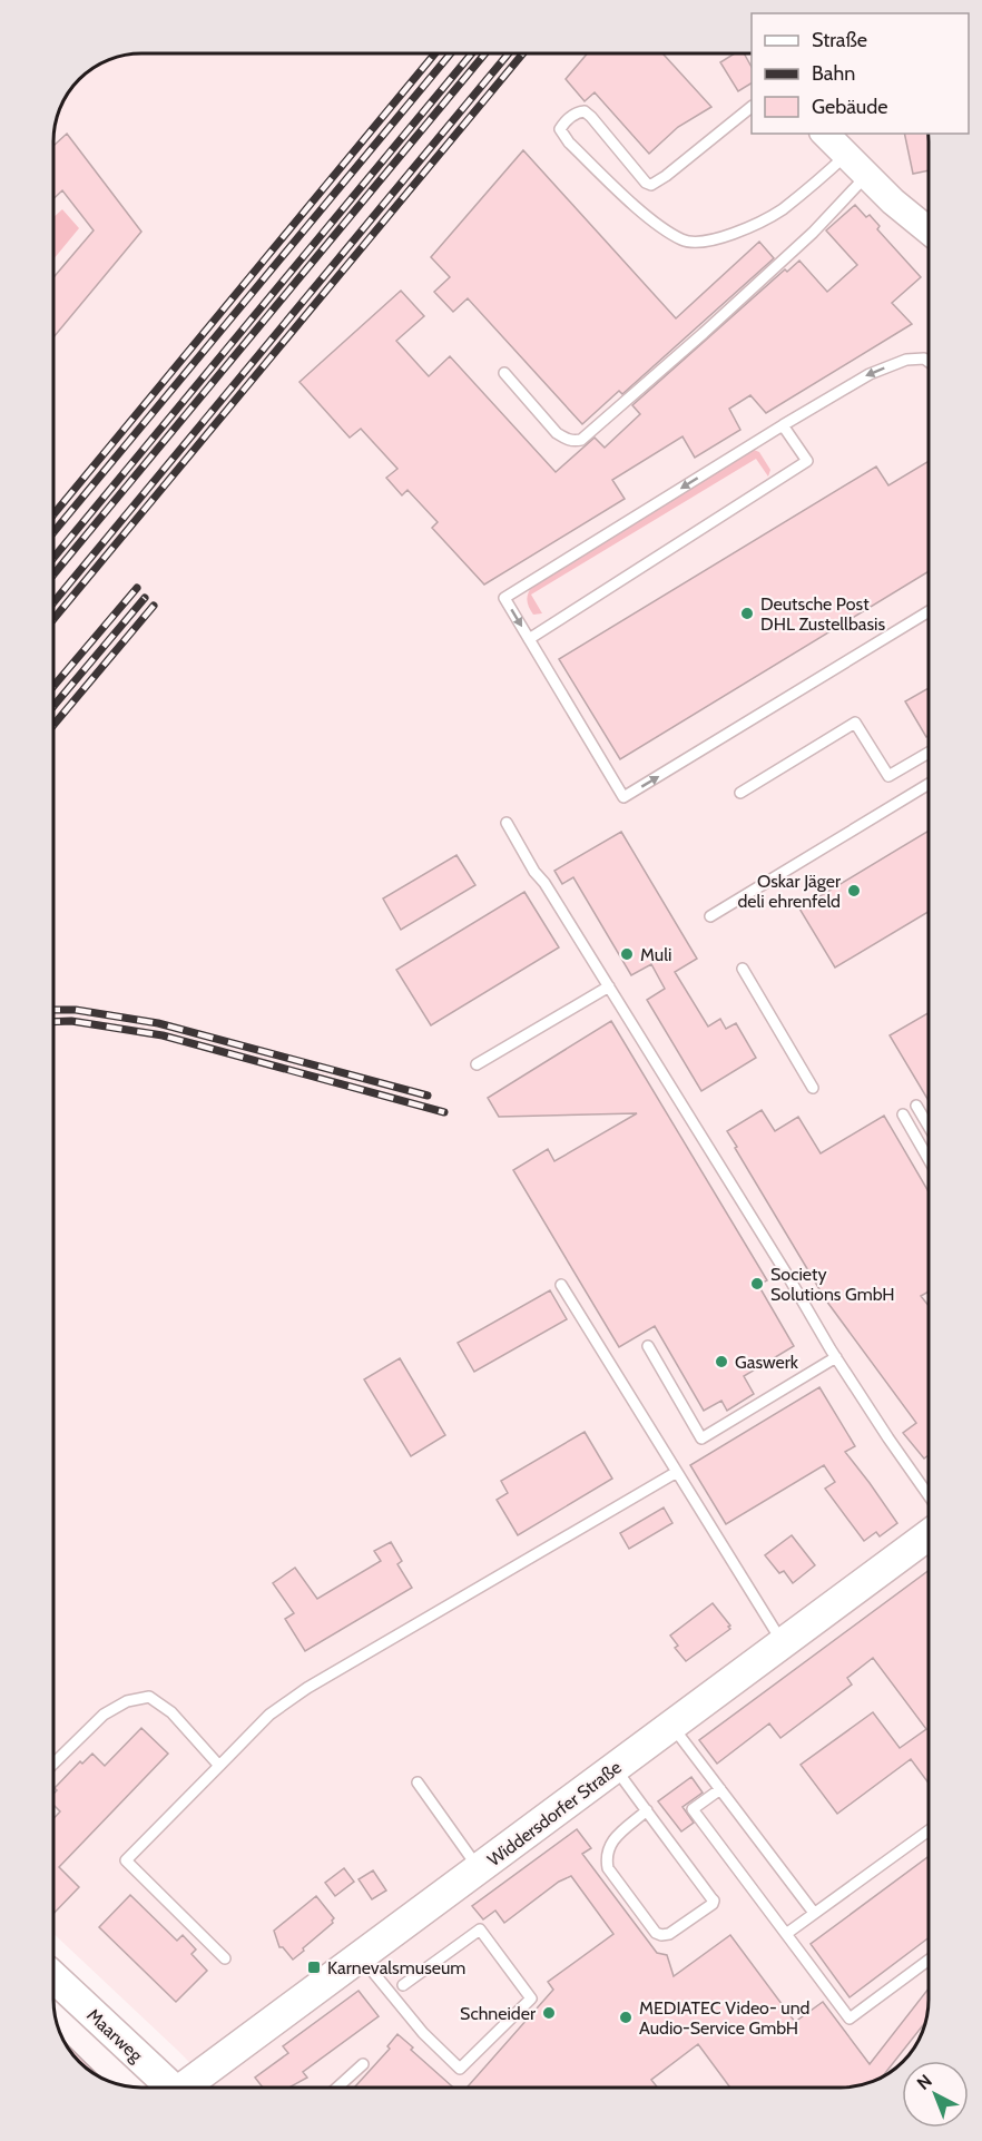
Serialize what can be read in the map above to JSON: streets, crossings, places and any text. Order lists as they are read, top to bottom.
{
  "streets": {
    "main road": ["Widdersdorfer Straße", "Maarweg"]
  },
  "places": {
    "other": [
      "Deutsche Post DHL Zustellbasis",
      "Oskar Jäger deli ehrenfeld",
      "Muli",
      "Society Solutions GmbH",
      "Gaswerk",
      "Schneider",
      "MEDIATEC Video- und Audio-Service GmbH"
    ],
    "transit": ["Karnevalsmuseum"]
  },
  "legend": ["Straße", "Bahn", "Gebäude"],
  "north": "top left"
}
